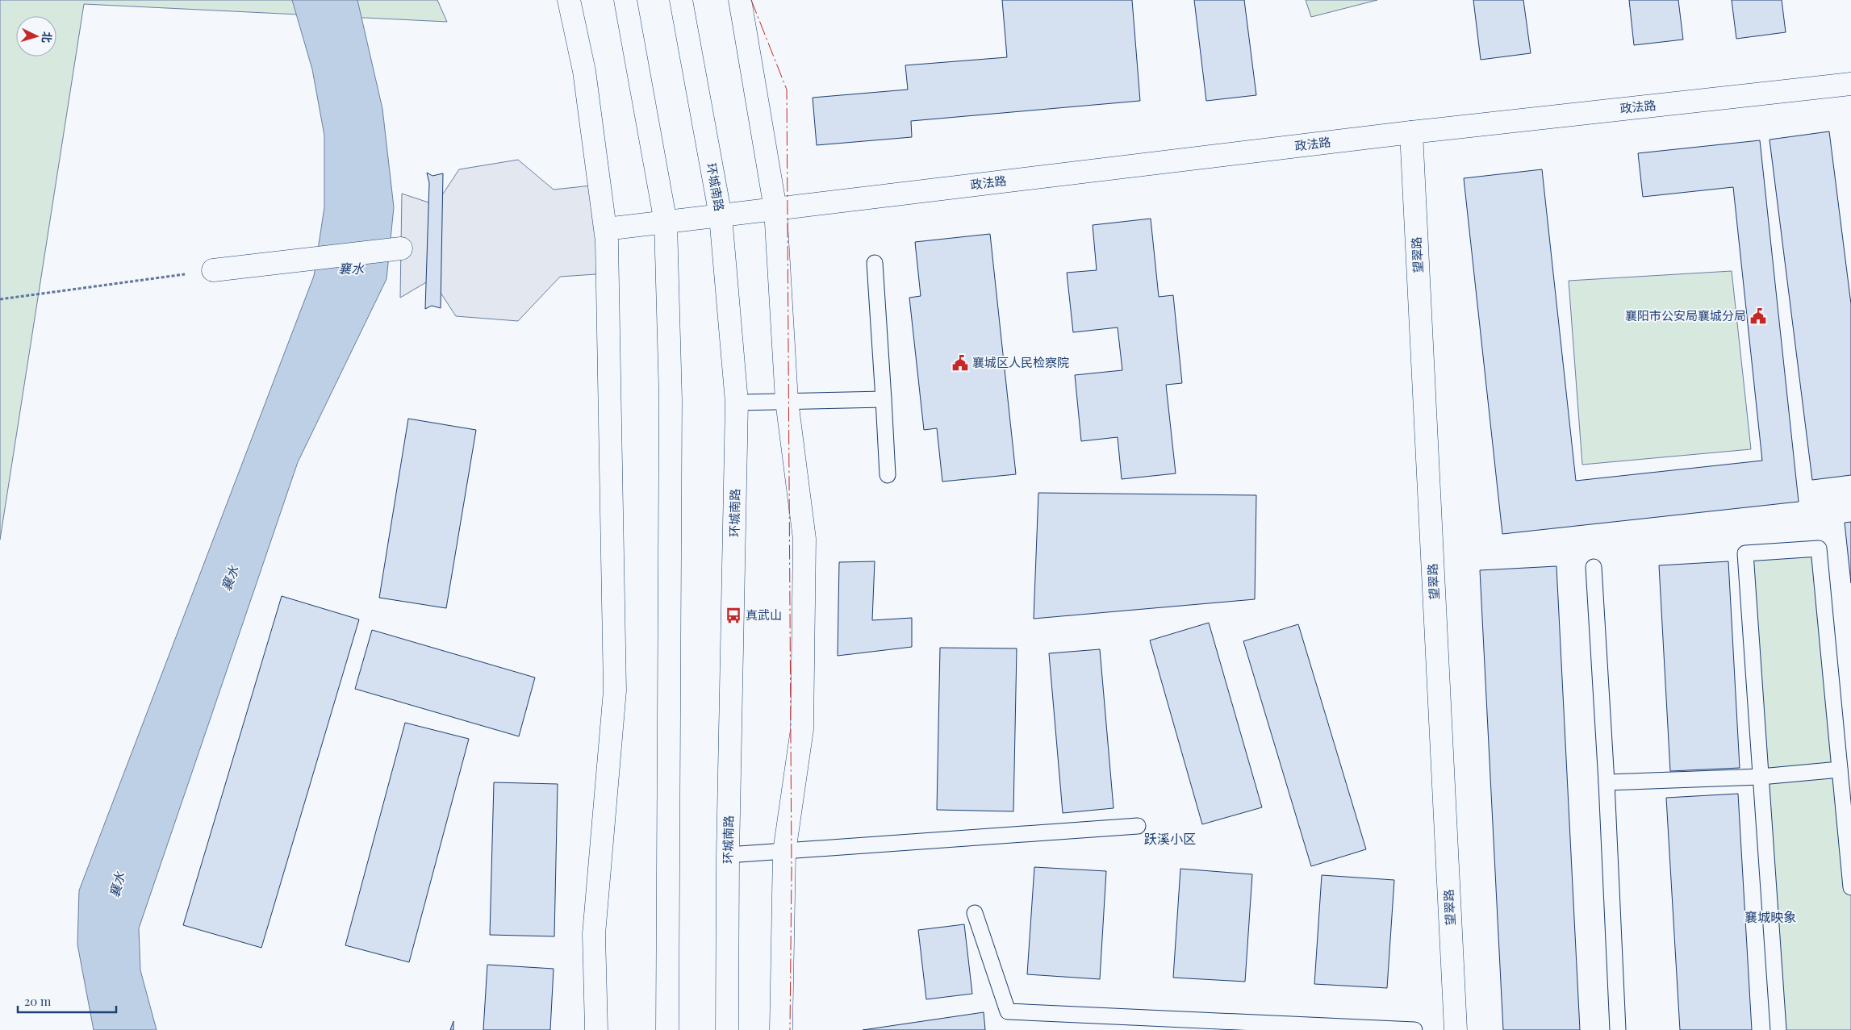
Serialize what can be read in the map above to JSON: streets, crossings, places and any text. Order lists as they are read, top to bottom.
{
  "streets": {
    "main road": ["政法路", "环城南路", "望翠路"]
  },
  "crossings": [
    ["政法路", "环城南路"],
    ["政法路", "望翠路"]
  ],
  "districts": ["跃溪小区", "襄城映象"],
  "water": ["襄水"],
  "places": {
    "public building": ["襄阳市公安局襄城分局", "襄城区人民检察院"],
    "bus stop": ["真武山"]
  },
  "scale_bar": "20 m",
  "north": "right"
}
